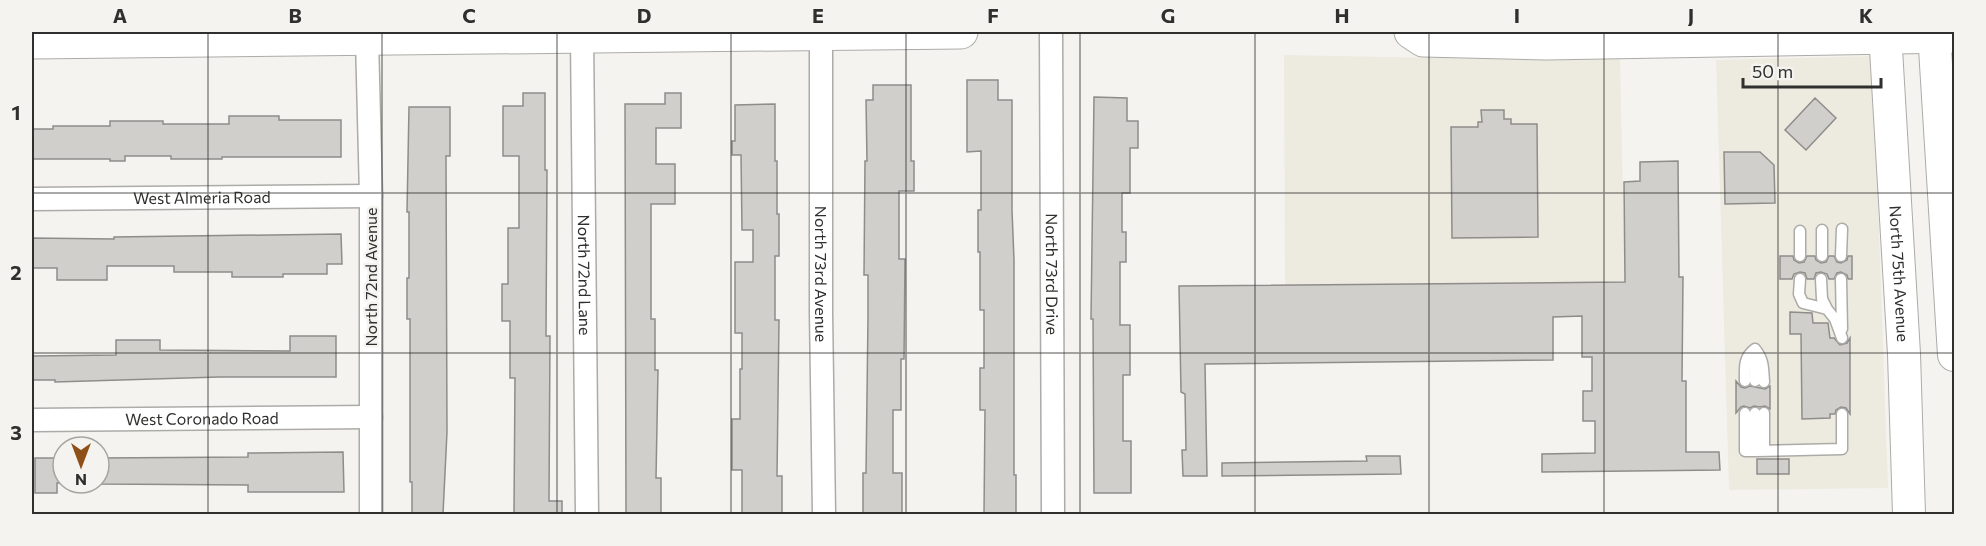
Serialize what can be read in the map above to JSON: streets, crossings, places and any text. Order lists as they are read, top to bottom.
{
  "streets": {
    "main road": ["North 75th Avenue"],
    "street": [
      "West Almeria Road",
      "North 73rd Avenue",
      "North 73rd Drive",
      "North 72nd Lane",
      "North 72nd Avenue",
      "West Coronado Road"
    ]
  },
  "crossings": [
    ["West Almeria Road", "North 72nd Avenue"],
    ["North 72nd Avenue", "West Coronado Road"]
  ],
  "scale_bar": "50 m",
  "north": "bottom",
  "grid": {
    "columns": [
      "A",
      "B",
      "C",
      "D",
      "E",
      "F",
      "G",
      "H",
      "I",
      "J",
      "K"
    ],
    "rows": ["1", "2", "3"]
  }
}
